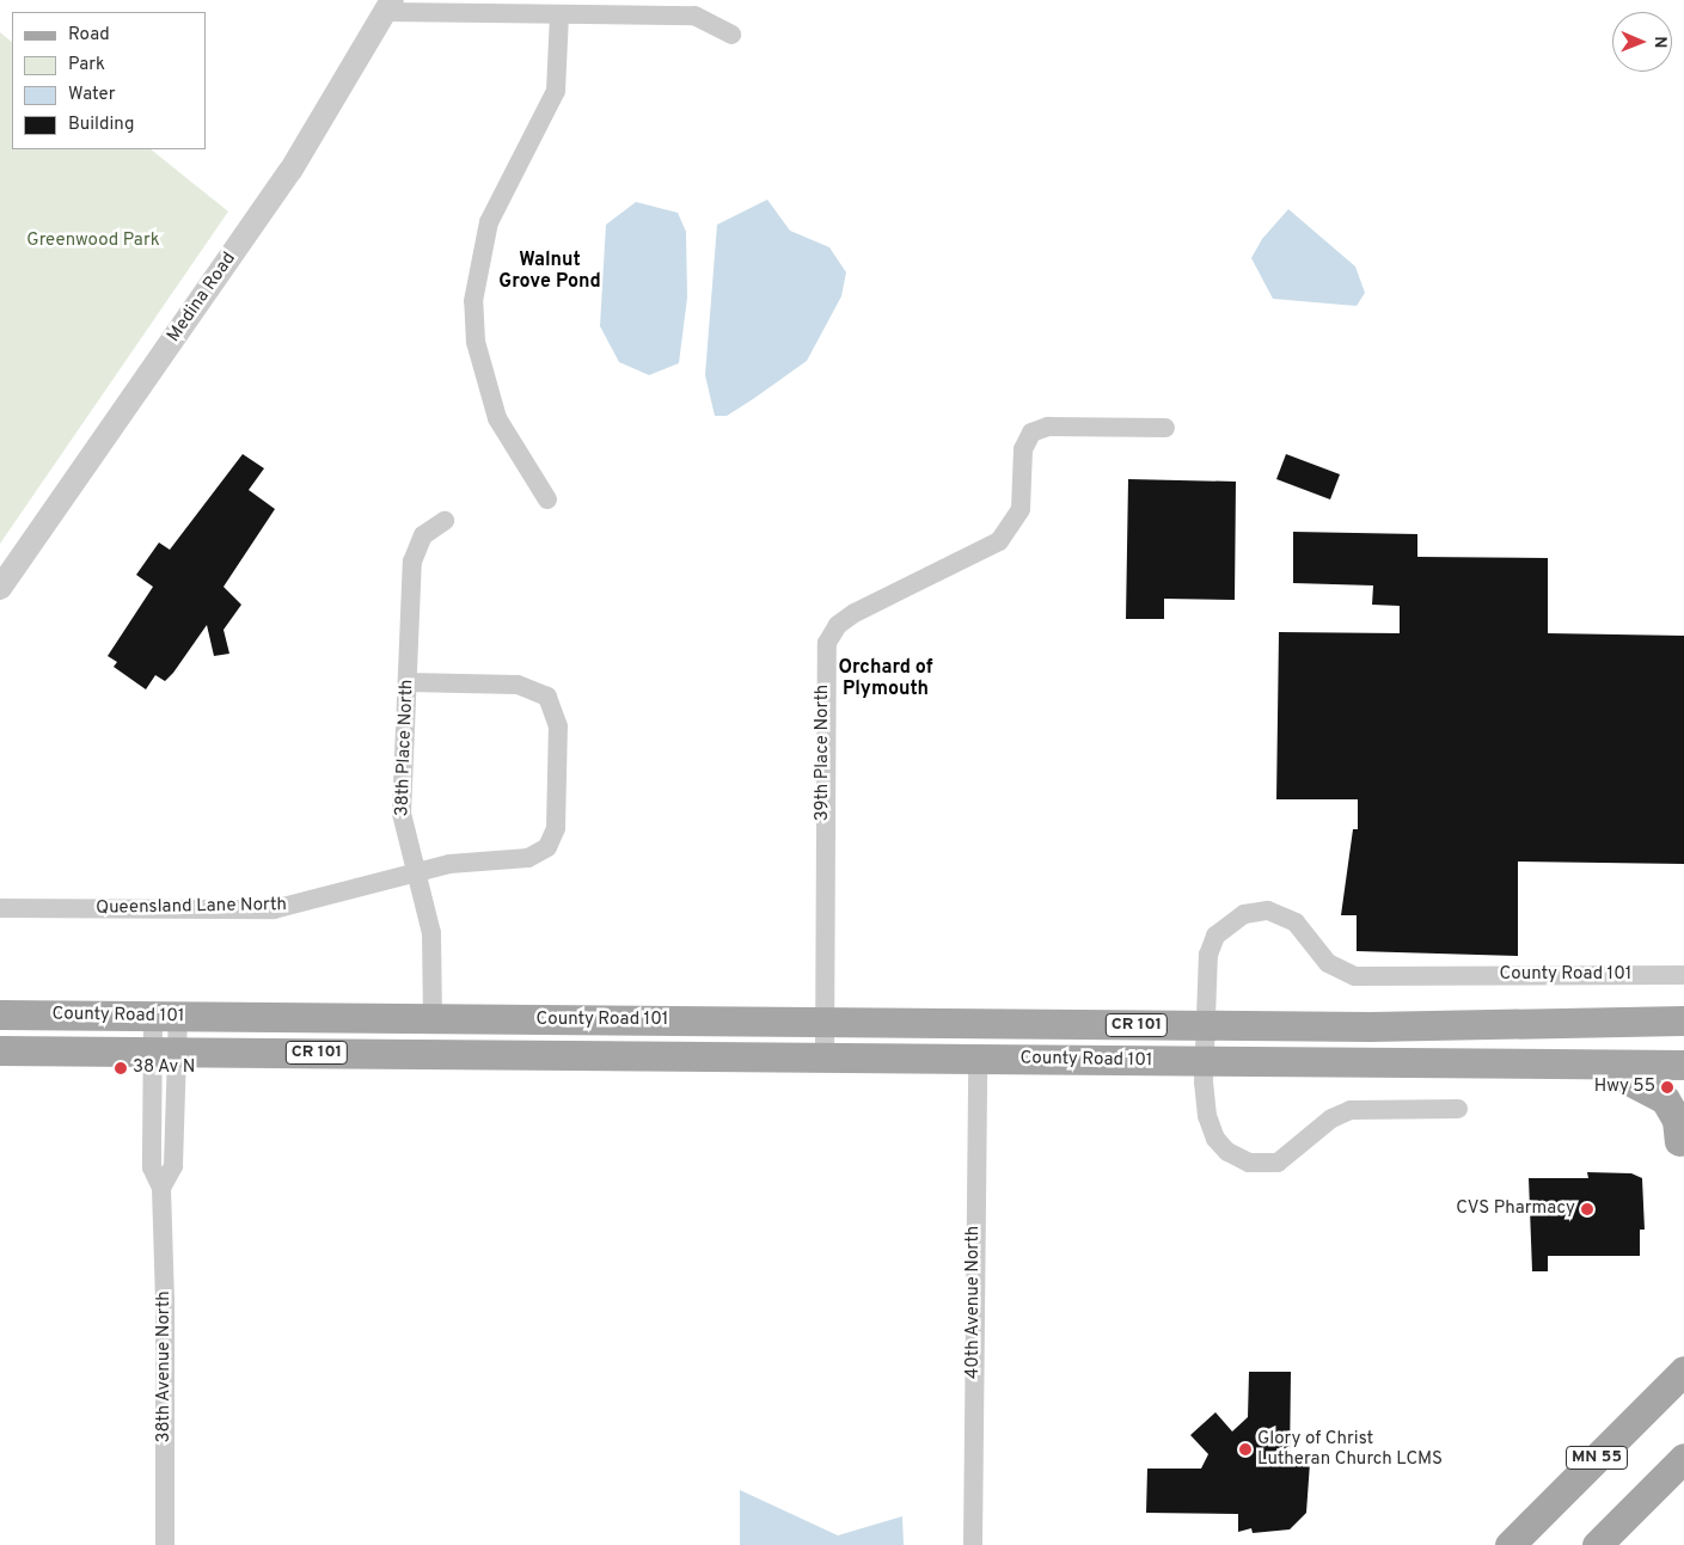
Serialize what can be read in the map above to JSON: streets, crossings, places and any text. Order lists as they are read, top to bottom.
{
  "streets": {
    "main road": ["County Road 101", "CR 101", "MN 55"],
    "street": [
      "Medina Road",
      "38th Place North",
      "39th Place North",
      "Queensland Lane North",
      "40th Avenue North",
      "38th Avenue North"
    ]
  },
  "crossings": [
    ["38th Place North", "Queensland Lane North"],
    ["38th Place North", "County Road 101"],
    ["39th Place North", "County Road 101"],
    ["County Road 101", "40th Avenue North"],
    ["County Road 101", "38th Avenue North"]
  ],
  "districts": ["Walnut Grove Pond", "Orchard of Plymouth"],
  "parks": ["Greenwood Park"],
  "places": [
    "38 Av N",
    "Hwy 55",
    "CVS Pharmacy",
    "Glory of Christ Lutheran Church LCMS"
  ],
  "legend": [
    "Road",
    "Park",
    "Water",
    "Building"
  ],
  "north": "right"
}
